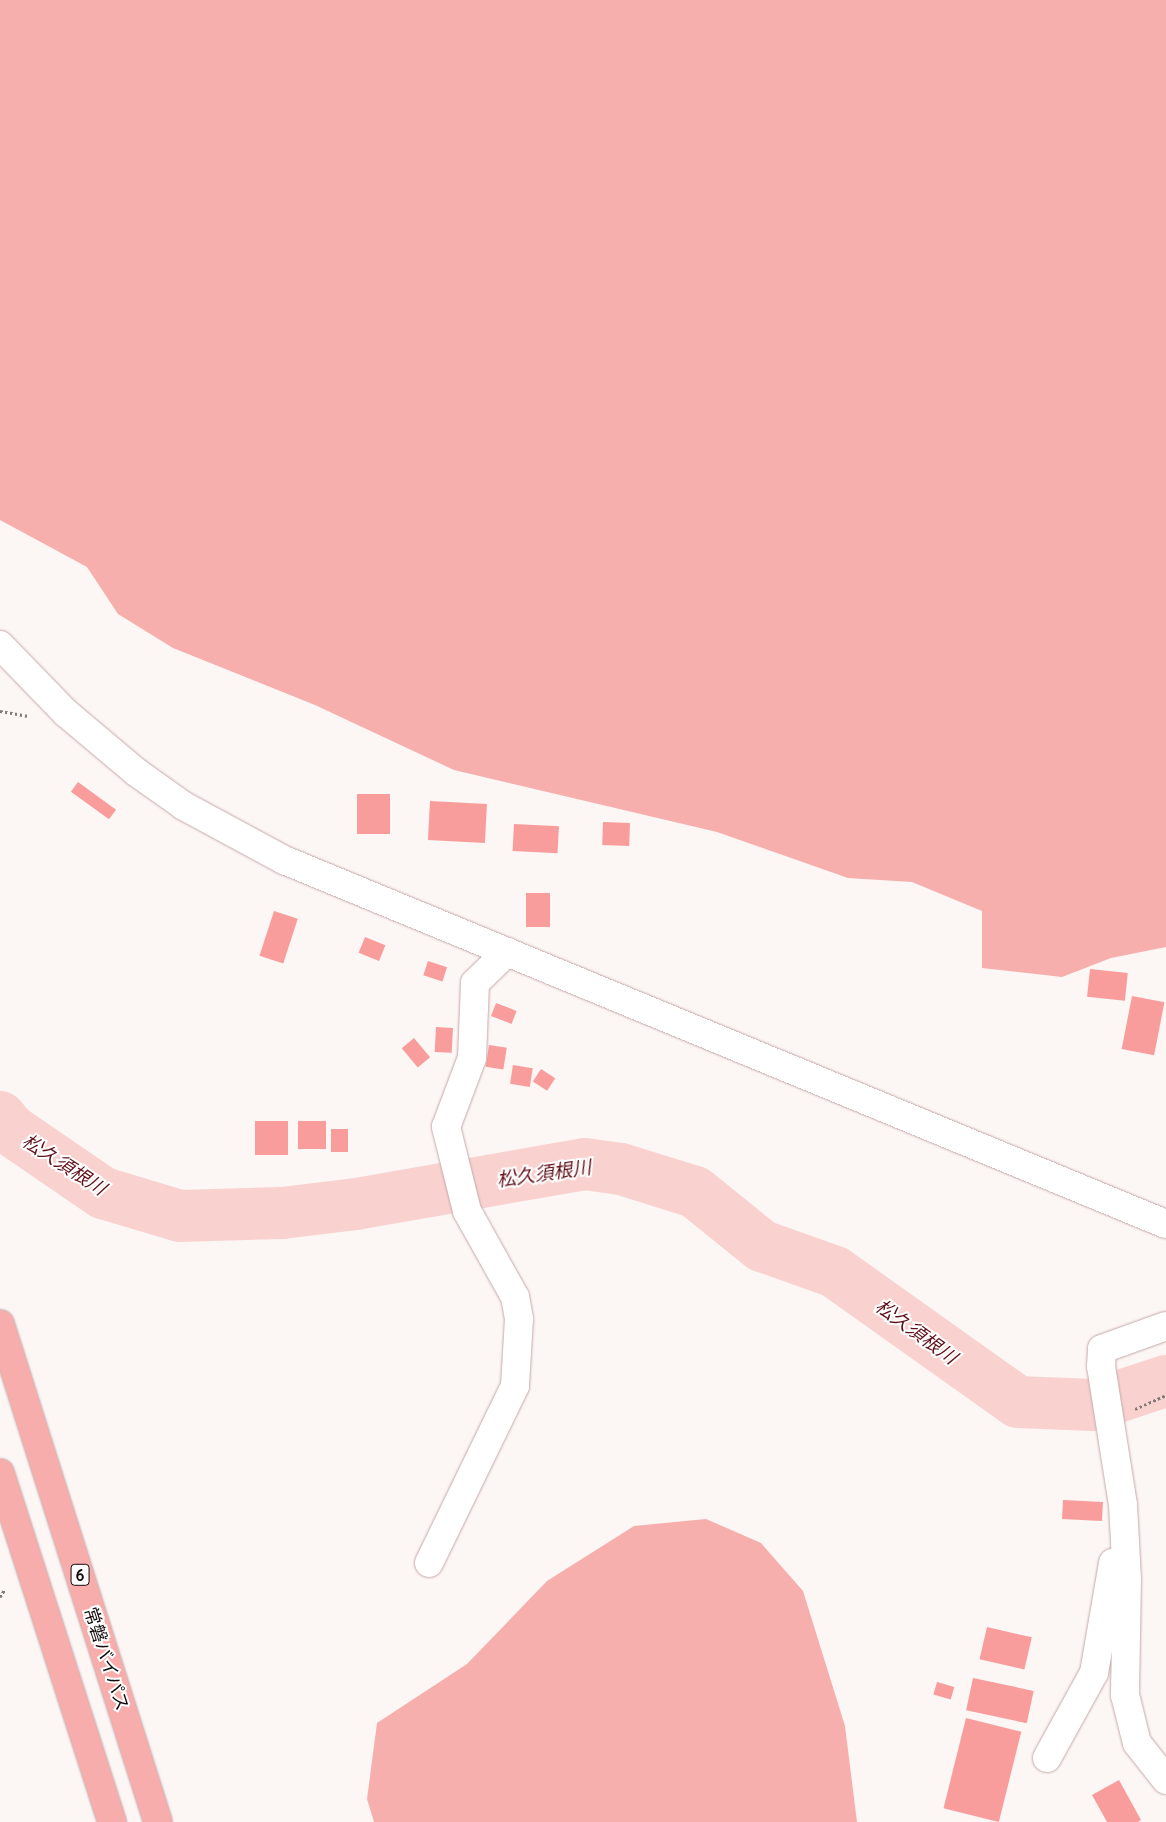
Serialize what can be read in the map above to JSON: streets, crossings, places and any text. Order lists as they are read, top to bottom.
{
  "streets": {
    "highway": ["6", "常磐バイパス"]
  },
  "water": ["松久須根川"]
}
